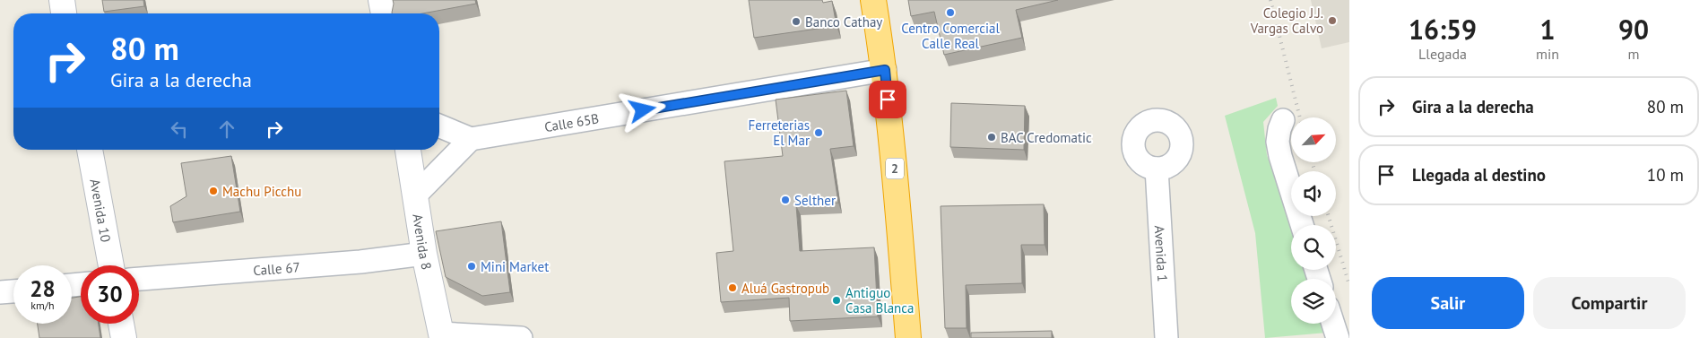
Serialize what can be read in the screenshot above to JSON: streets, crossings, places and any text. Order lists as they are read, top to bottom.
{
  "streets": {
    "highway": ["2"],
    "street": [
      "Calle 65B",
      "Avenida 10",
      "Avenida 8",
      "Avenida 1",
      "Calle 67"
    ]
  },
  "crossings": [
    ["Calle 65B", "2"],
    ["Avenida 8", "Calle 67"]
  ],
  "places": [
    "Centro Comercial Calle Real",
    "Colegio J.J. Vargas Calvo",
    "Banco Cathay",
    "Ferreterias El Mar",
    "BAC Credomatic",
    "Machu Picchu",
    "Selther",
    "Mini Market",
    "Aluá Gastropub",
    "Antiguo Casa Blanca"
  ],
  "north": "top right",
  "page": {
    "eta": [
      "16:59",
      "Llegada",
      "1",
      "min",
      "90",
      "m"
    ],
    "turn": ["80 m", "Gira a la derecha"],
    "list": [
      {
        "name": "Gira a la derecha",
        "value": "80 m"
      },
      {
        "name": "Llegada al destino",
        "value": "10 m"
      }
    ],
    "speed": "28 km/h",
    "limit": "30",
    "buttons": ["Salir", "Compartir"]
  }
}
